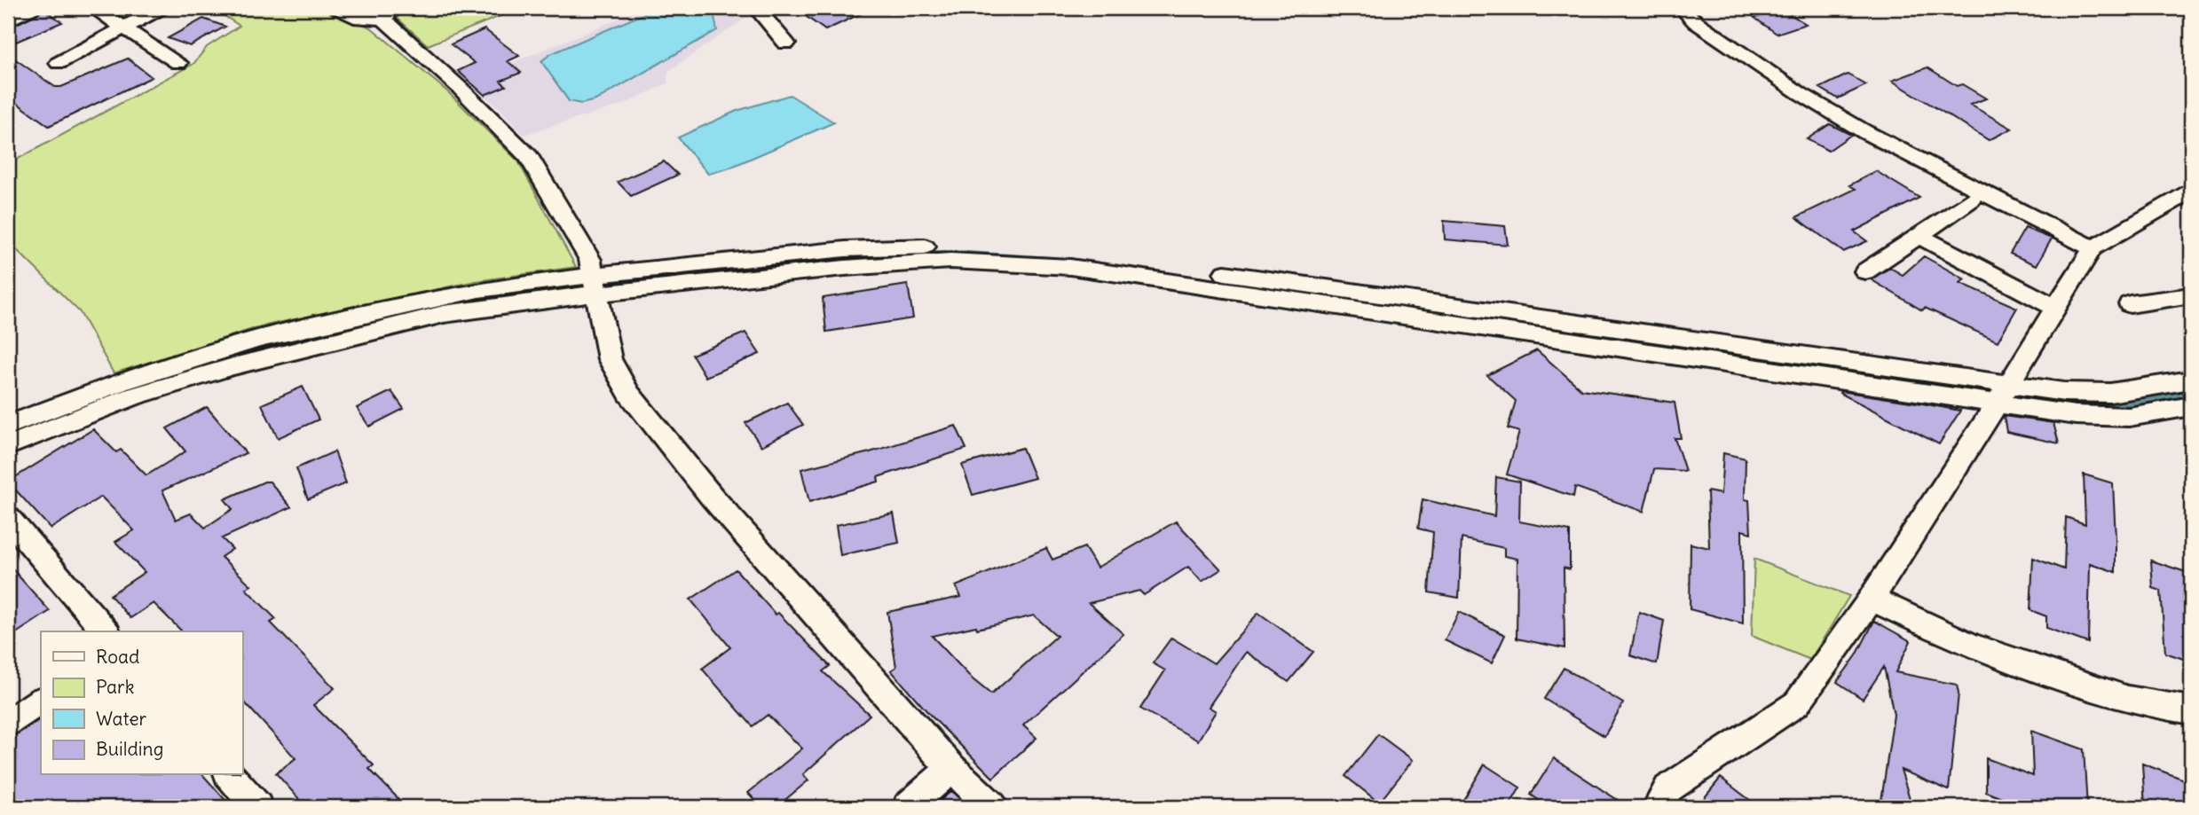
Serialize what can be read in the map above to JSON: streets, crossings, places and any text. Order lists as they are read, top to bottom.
{
  "legend": [
    "Road",
    "Park",
    "Water",
    "Building"
  ]
}
